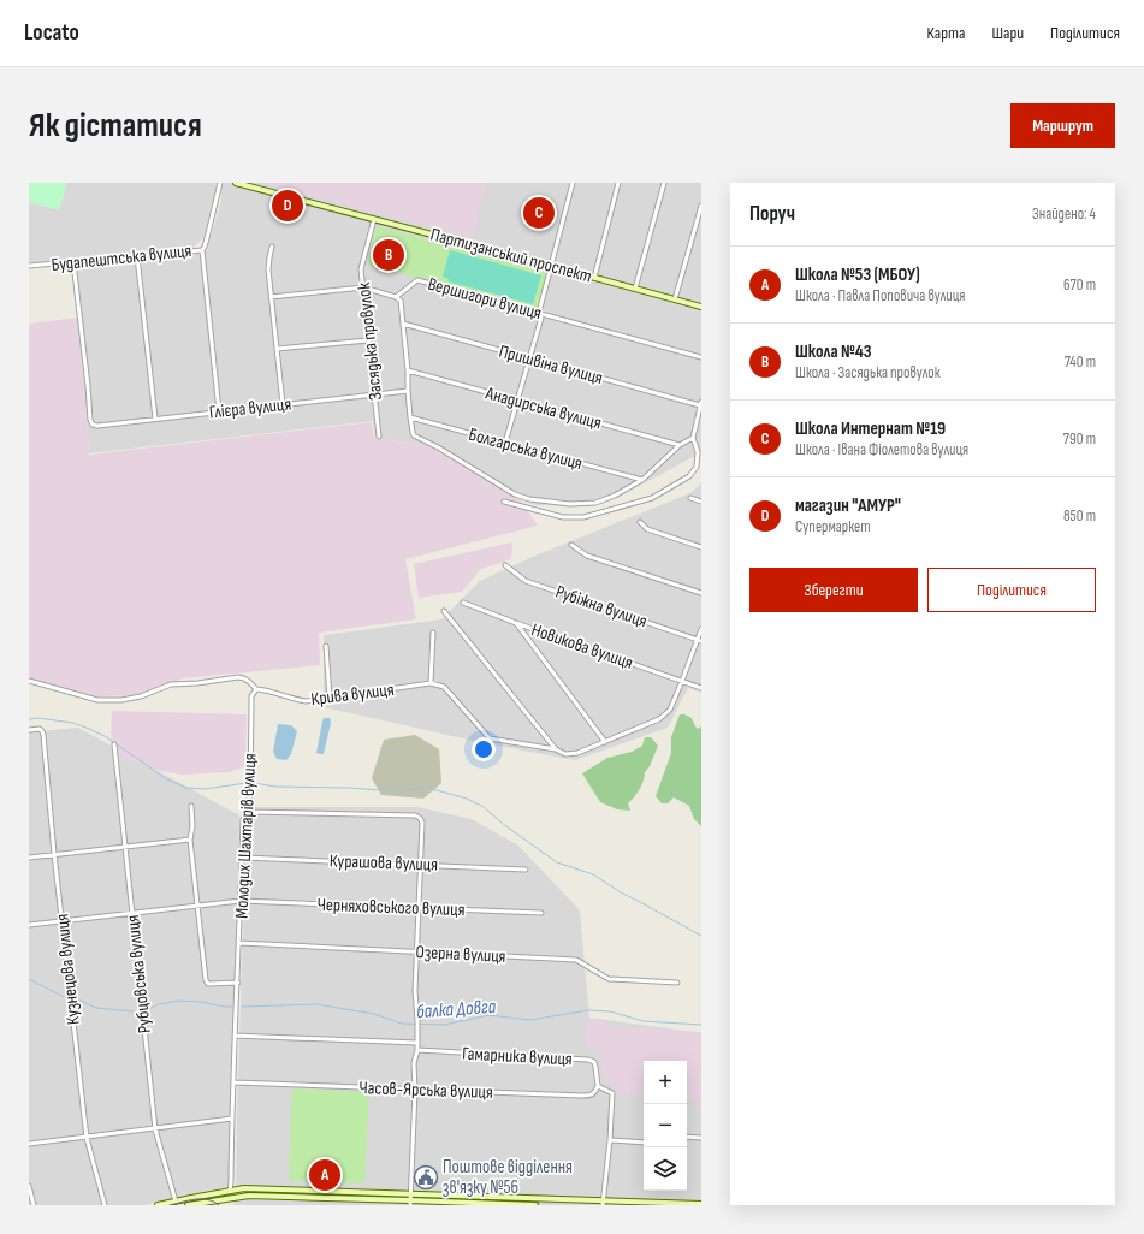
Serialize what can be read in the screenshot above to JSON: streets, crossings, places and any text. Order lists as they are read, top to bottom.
{
  "streets": {
    "main road": ["Партизанський проспект", "Молодих Шахтарів вулиця"],
    "street": [
      "Будапештська вулиця",
      "Вершигори вулиця",
      "Засядька провулок",
      "Пришвіна вулиця",
      "Глієра вулиця",
      "Анадирська вулиця",
      "Болгарська вулиця",
      "Рубіжна вулиця",
      "Новикова вулиця",
      "Крива вулиця",
      "Курашова вулиця",
      "Черняховського вулиця",
      "Озерна вулиця",
      "Кузнецова вулиця",
      "Рубцовська вулиця",
      "Гамарника вулиця",
      "Часов-Ярська вулиця"
    ]
  },
  "crossings": [
    ["Партизанський проспект", "Засядька провулок"],
    ["Будапештська вулиця", "Глієра вулиця"],
    ["Вершигори вулиця", "Засядька провулок"],
    ["Засядька провулок", "Пришвіна вулиця"],
    ["Засядька провулок", "Глієра вулиця"],
    ["Засядька провулок", "Анадирська вулиця"],
    ["Засядька провулок", "Болгарська вулиця"],
    ["Крива вулиця", "Молодих Шахтарів вулиця"],
    ["Молодих Шахтарів вулиця", "Курашова вулиця"],
    ["Молодих Шахтарів вулиця", "Черняховського вулиця"],
    ["Молодих Шахтарів вулиця", "Озерна вулиця"],
    ["Молодих Шахтарів вулиця", "Часов-Ярська вулиця"],
    ["Черняховського вулиця", "Кузнецова вулиця"],
    ["Черняховського вулиця", "Рубцовська вулиця"],
    ["Гамарника вулиця", "Часов-Ярська вулиця"]
  ],
  "water": ["балка Довга"],
  "places": {
    "public building": ["Поштове відділення зв'язку №56"]
  },
  "page": {
    "header": "Locato",
    "nav": ["Карта", "Шари", "Поділитися"],
    "buttons": [
      "Маршрут",
      ["Зберегти", "Поділитися"]
    ],
    "title": "Як дістатися",
    "heading": ["Поруч", "Знайдено: 4"],
    "pins": [
      "D",
      "C",
      "B",
      "A"
    ],
    "list": [
      {
        "mark": "A",
        "name": "Школа №53 (МБОУ)",
        "note": "Школа · Павла Поповича вулиця",
        "value": "670 m"
      },
      {
        "mark": "B",
        "name": "Школа №43",
        "note": "Школа · Засядька провулок",
        "value": "740 m"
      },
      {
        "mark": "C",
        "name": "Школа Интернат №19",
        "note": "Школа · Івана Фіолетова вулиця",
        "value": "790 m"
      },
      {
        "mark": "D",
        "name": "магазин \"АМУР\"",
        "note": "Супермаркет",
        "value": "850 m"
      }
    ],
    "map_buttons": ["+", "−"]
  }
}
